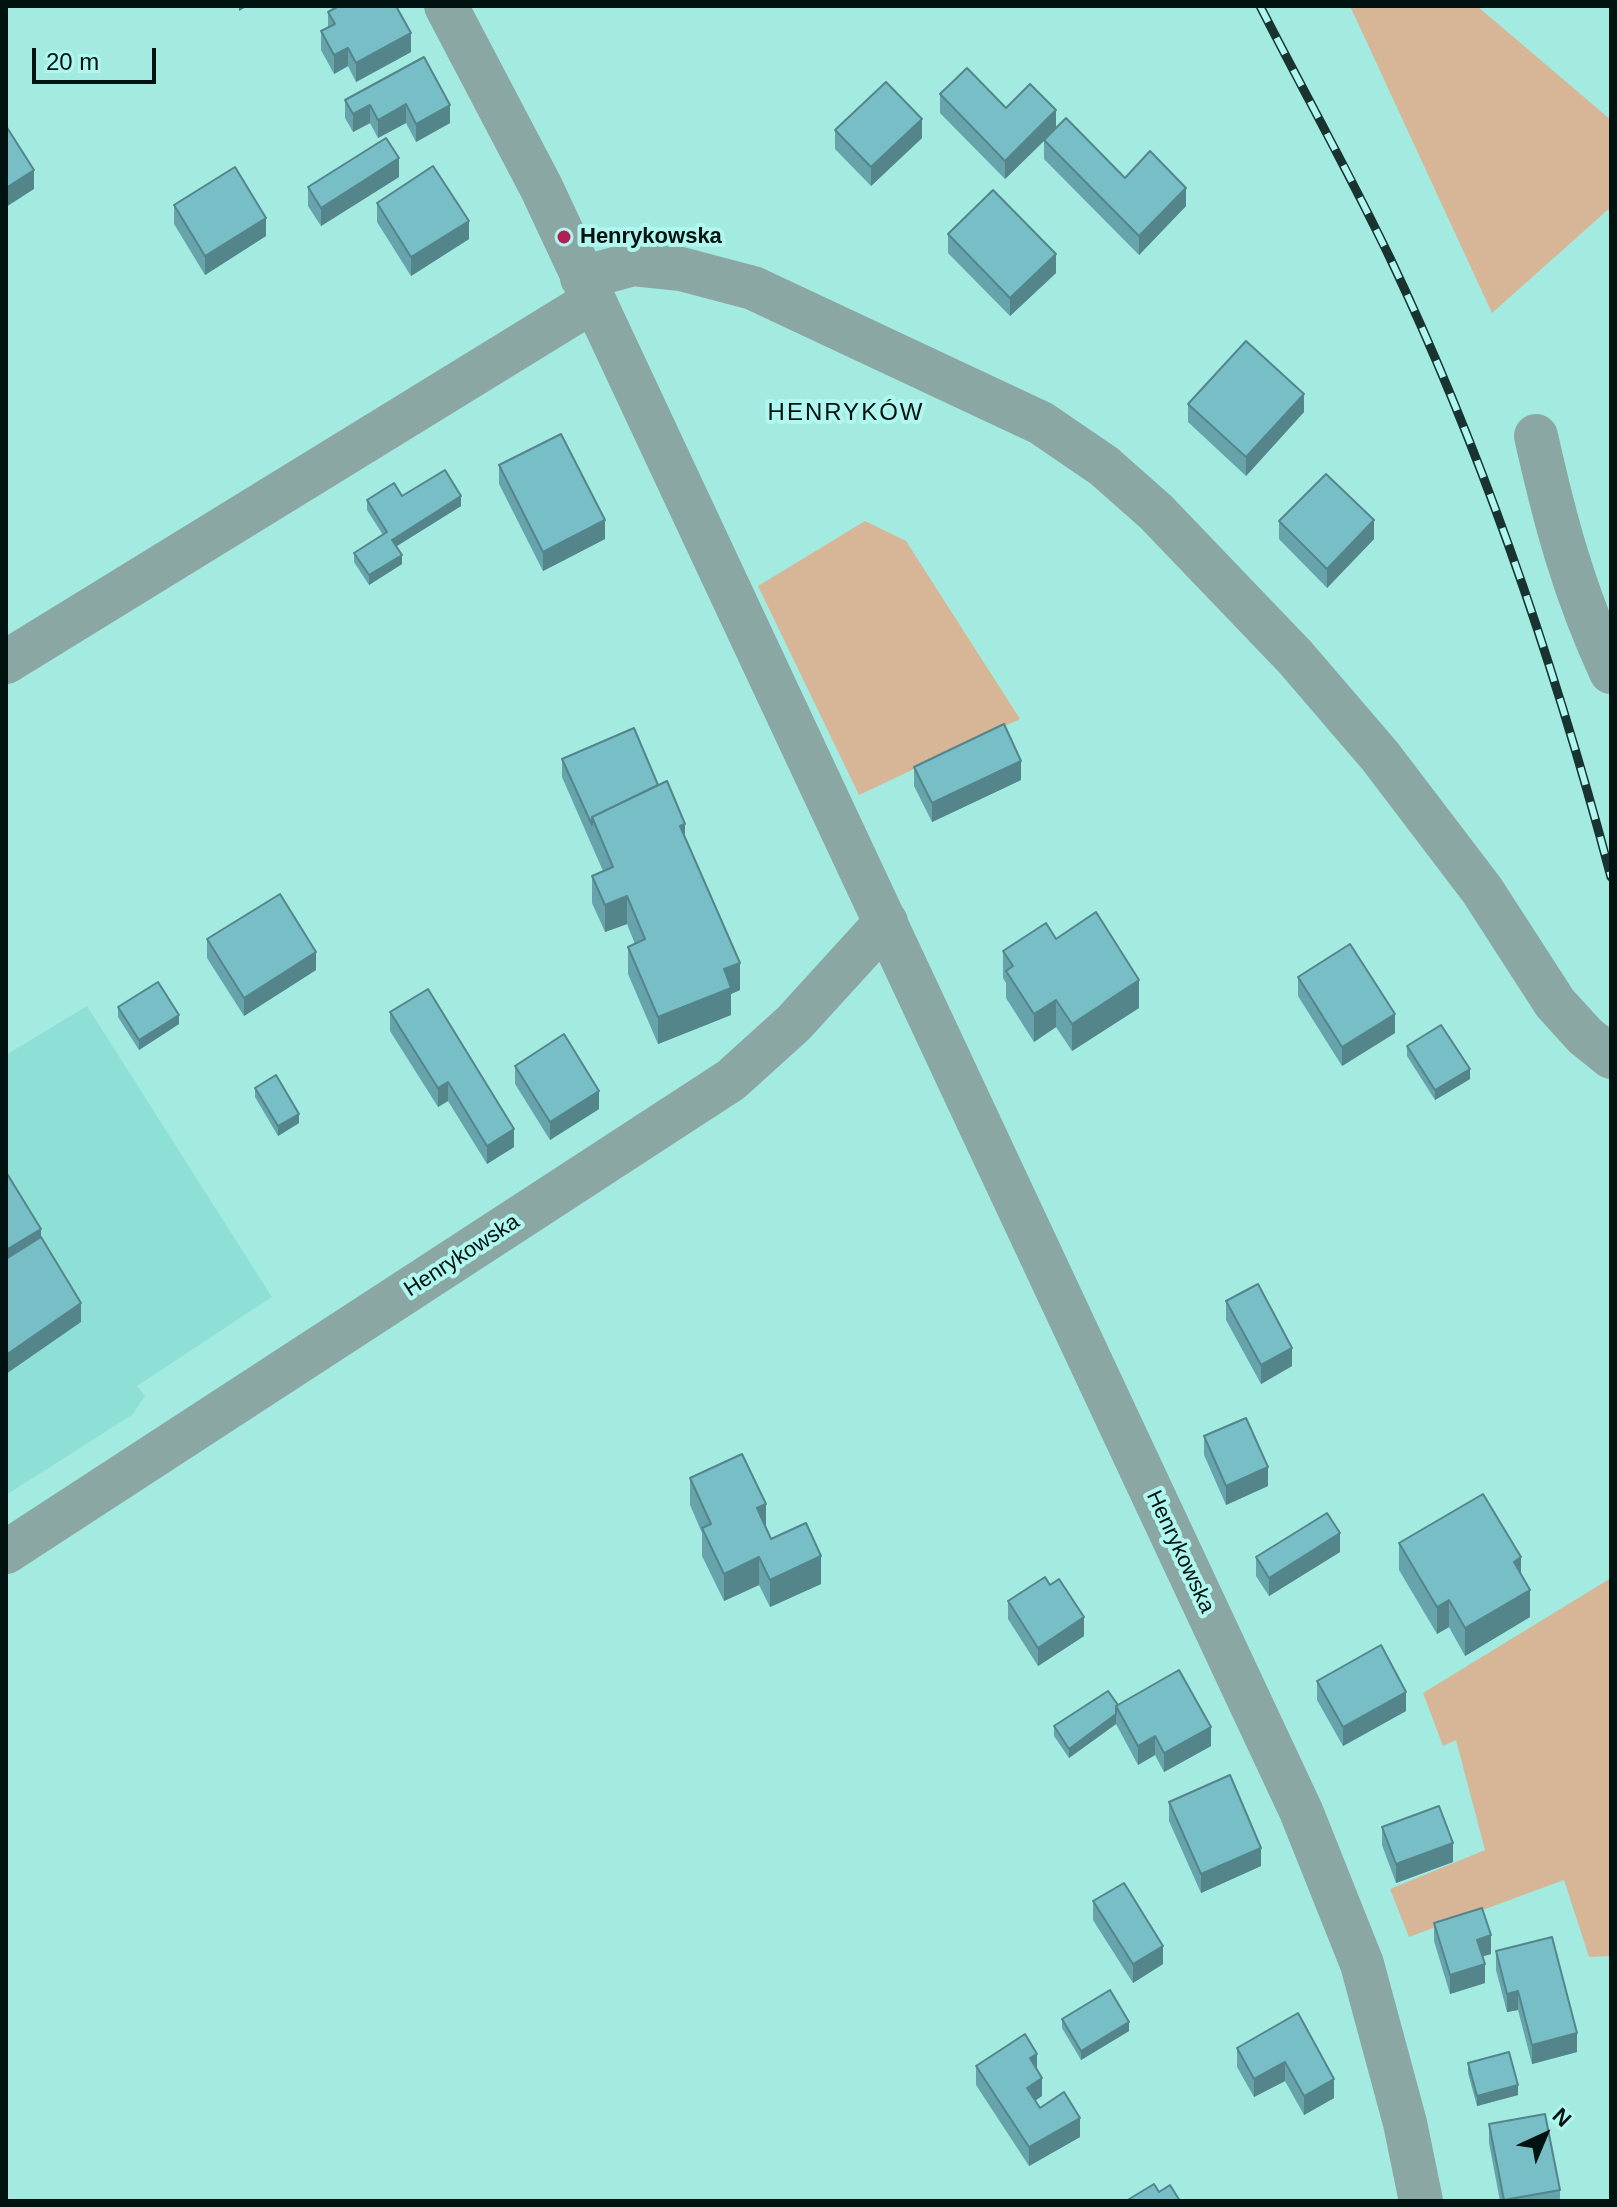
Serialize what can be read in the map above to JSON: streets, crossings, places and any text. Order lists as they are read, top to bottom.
{
  "streets": {
    "street": ["Henrykowska"]
  },
  "districts": ["HENRYKÓW"],
  "places": ["Henrykowska"],
  "scale_bar": "20 m",
  "north": "top right"
}
